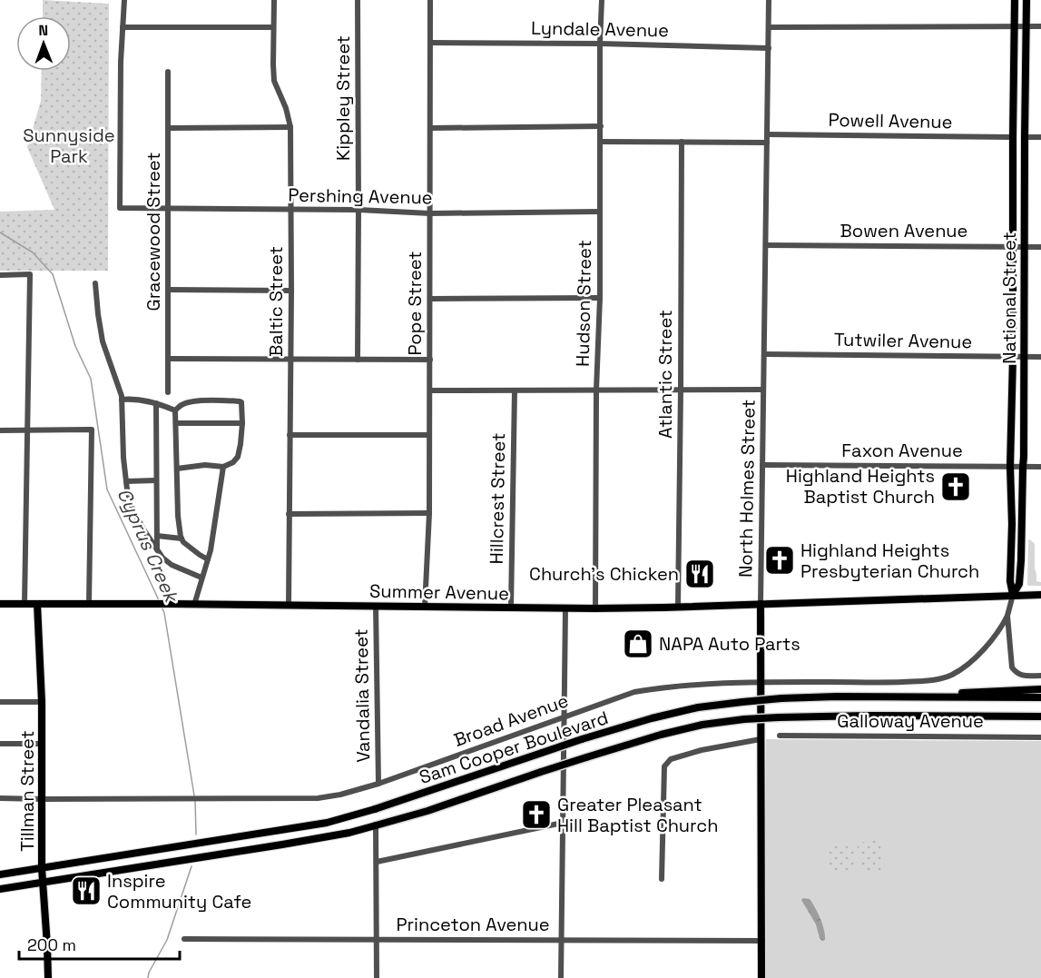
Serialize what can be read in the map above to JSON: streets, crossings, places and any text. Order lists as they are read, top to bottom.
{
  "streets": {
    "highway": ["Sam Cooper Boulevard"],
    "main road": [
      "National Street",
      "North Holmes Street",
      "Summer Avenue",
      "Tillman Street"
    ],
    "street": [
      "Lyndale Avenue",
      "Kippley Street",
      "Powell Avenue",
      "Pershing Avenue",
      "Bowen Avenue",
      "Gracewood Street",
      "Baltic Street",
      "Pope Street",
      "Hudson Street",
      "Tutwiler Avenue",
      "Atlantic Street",
      "Faxon Avenue",
      "Hillcrest Street",
      "Vandalia Street",
      "Broad Avenue",
      "Galloway Avenue",
      "Princeton Avenue"
    ]
  },
  "crossings": [
    ["Lyndale Avenue", "Pope Street"],
    ["Lyndale Avenue", "Hudson Street"],
    ["Lyndale Avenue", "North Holmes Street"],
    ["Kippley Street", "Pershing Avenue"],
    ["Powell Avenue", "National Street"],
    ["Powell Avenue", "North Holmes Street"],
    ["Pershing Avenue", "Gracewood Street"],
    ["Pershing Avenue", "Baltic Street"],
    ["Pershing Avenue", "Pope Street"],
    ["Pershing Avenue", "Hudson Street"],
    ["Bowen Avenue", "National Street"],
    ["Bowen Avenue", "North Holmes Street"],
    ["National Street", "Tutwiler Avenue"],
    ["National Street", "Faxon Avenue"],
    ["National Street", "Summer Avenue"],
    ["National Street", "Broad Avenue"],
    ["Baltic Street", "Summer Avenue"],
    ["Pope Street", "Summer Avenue"],
    ["Hudson Street", "Summer Avenue"],
    ["Tutwiler Avenue", "North Holmes Street"],
    ["Atlantic Street", "Summer Avenue"],
    ["Faxon Avenue", "North Holmes Street"],
    ["North Holmes Street", "Summer Avenue"],
    ["North Holmes Street", "Broad Avenue"],
    ["North Holmes Street", "Princeton Avenue"],
    ["Hillcrest Street", "Summer Avenue"],
    ["Summer Avenue", "Vandalia Street"],
    ["Summer Avenue", "Tillman Street"],
    ["Vandalia Street", "Broad Avenue"],
    ["Broad Avenue", "Tillman Street"],
    ["Sam Cooper Boulevard", "Tillman Street"]
  ],
  "water": ["Cyprus Creek"],
  "parks": ["Sunnyside Park"],
  "places": {
    "church": ["Highland Heights Baptist Church", "Highland Heights Presbyterian Church", "Greater Pleasant Hill Baptist Church"],
    "restaurant": ["Church's Chicken", "Inspire Community Cafe"],
    "shop": ["NAPA Auto Parts"]
  },
  "scale_bar": "200 m",
  "north": "top"
}
